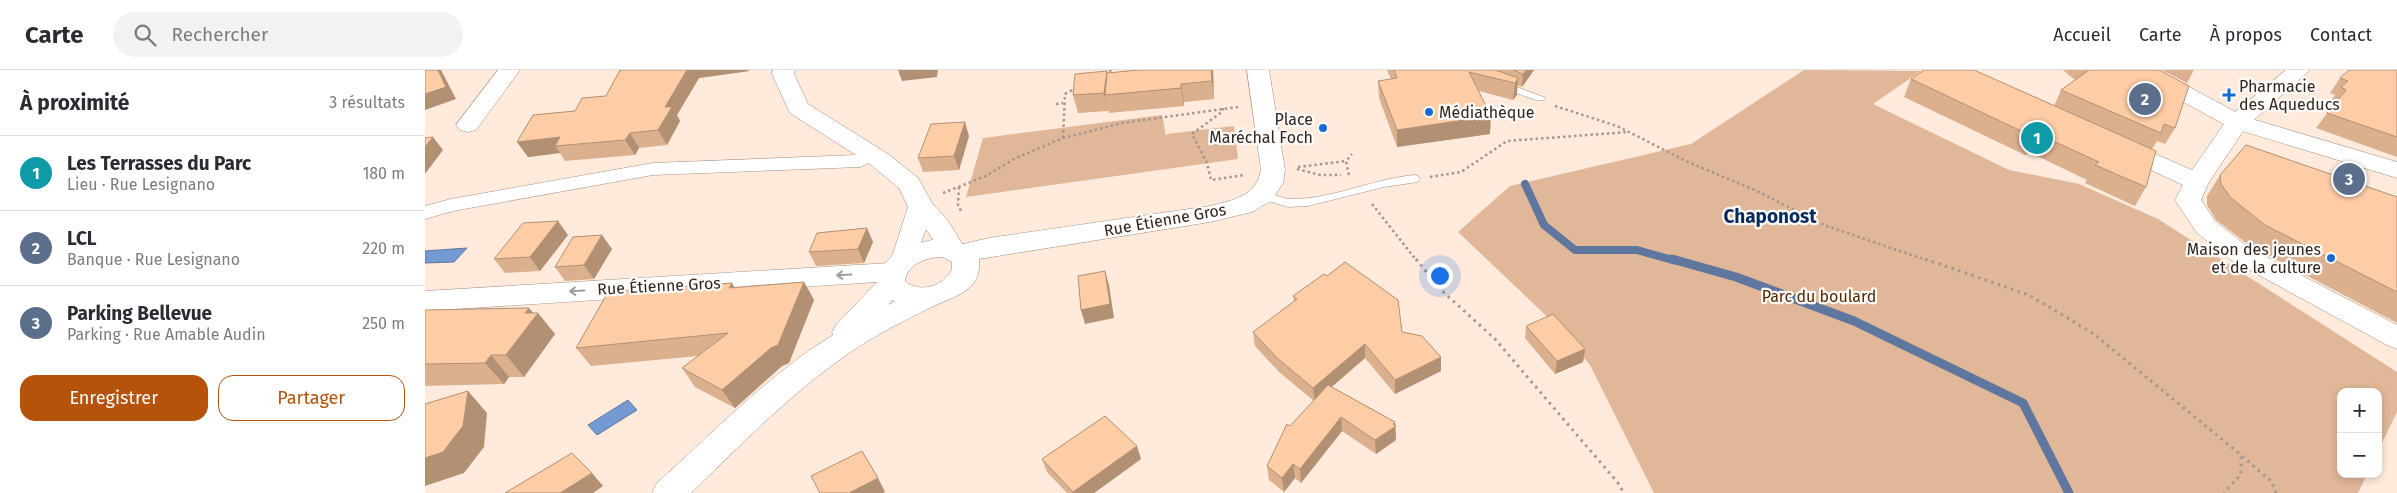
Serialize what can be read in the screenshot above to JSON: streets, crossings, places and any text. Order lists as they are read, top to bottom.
{
  "streets": {
    "street": ["Rue Étienne Gros"]
  },
  "districts": ["Chaponost"],
  "parks": ["Parc du boulard"],
  "places": {
    "health": ["Pharmacie des Aqueducs"],
    "other": ["Médiathèque", "Place Maréchal Foch", "Maison des jeunes et de la culture"]
  },
  "page": {
    "header": "Carte",
    "search": "Rechercher",
    "nav": [
      "Accueil",
      "Carte",
      "À propos",
      "Contact"
    ],
    "heading": ["À proximité", "3 résultats"],
    "pins": ["2", "1", "3"],
    "list": [
      {
        "mark": "1",
        "name": "Les Terrasses du Parc",
        "note": "Lieu · Rue Lesignano",
        "value": "180 m"
      },
      {
        "mark": "2",
        "name": "LCL",
        "note": "Banque · Rue Lesignano",
        "value": "220 m"
      },
      {
        "mark": "3",
        "name": "Parking Bellevue",
        "note": "Parking · Rue Amable Audin",
        "value": "250 m"
      }
    ],
    "buttons": ["Enregistrer", "Partager"],
    "map_buttons": ["+", "−"]
  }
}
